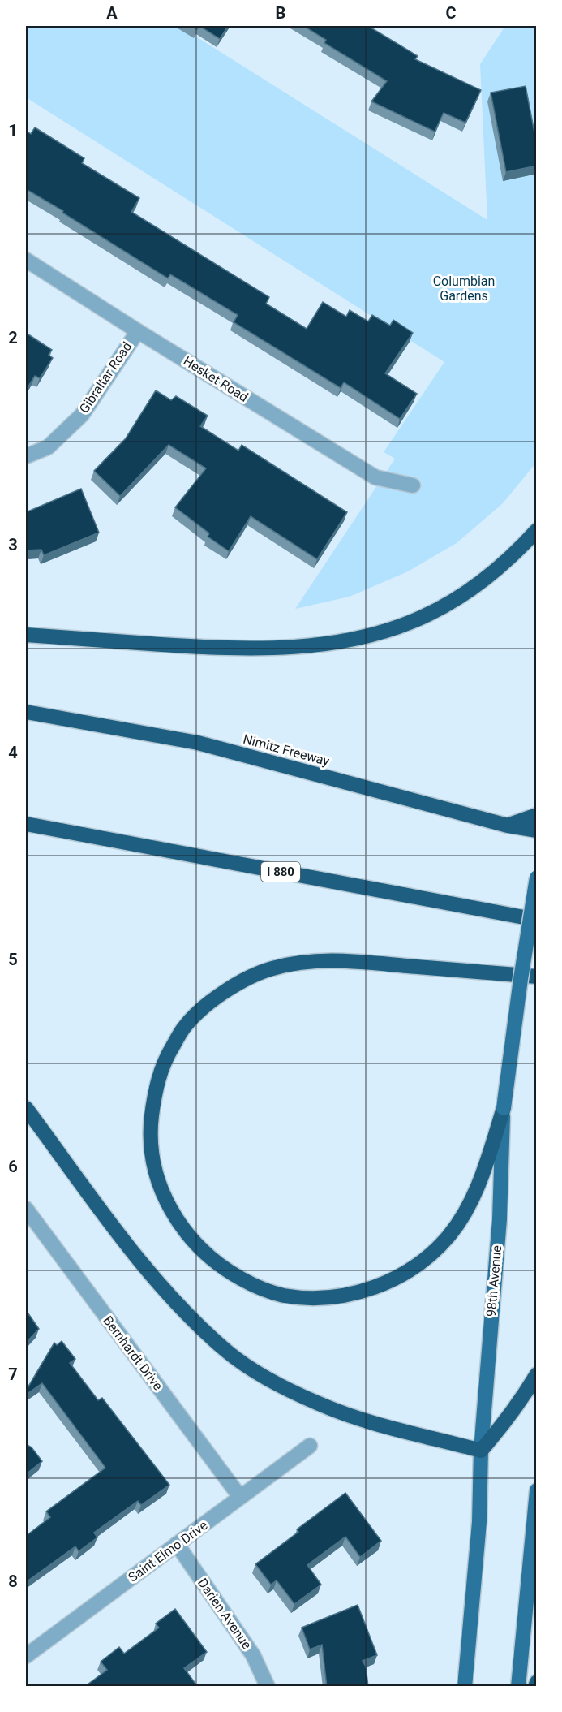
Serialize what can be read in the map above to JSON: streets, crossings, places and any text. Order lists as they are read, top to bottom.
{
  "streets": {
    "highway": ["Nimitz Freeway", "I 880"],
    "main road": ["98th Avenue"],
    "street": [
      "Gibraltar Road",
      "Hesket Road",
      "Bernhardt Drive",
      "Saint Elmo Drive",
      "Darien Avenue"
    ]
  },
  "crossings": [
    ["Gibraltar Road", "Hesket Road"],
    ["Bernhardt Drive", "Saint Elmo Drive"],
    ["Saint Elmo Drive", "Darien Avenue"]
  ],
  "parks": ["Columbian Gardens"],
  "grid": {
    "columns": ["A", "B", "C"],
    "rows": [
      "1",
      "2",
      "3",
      "4",
      "5",
      "6",
      "7",
      "8"
    ]
  }
}
